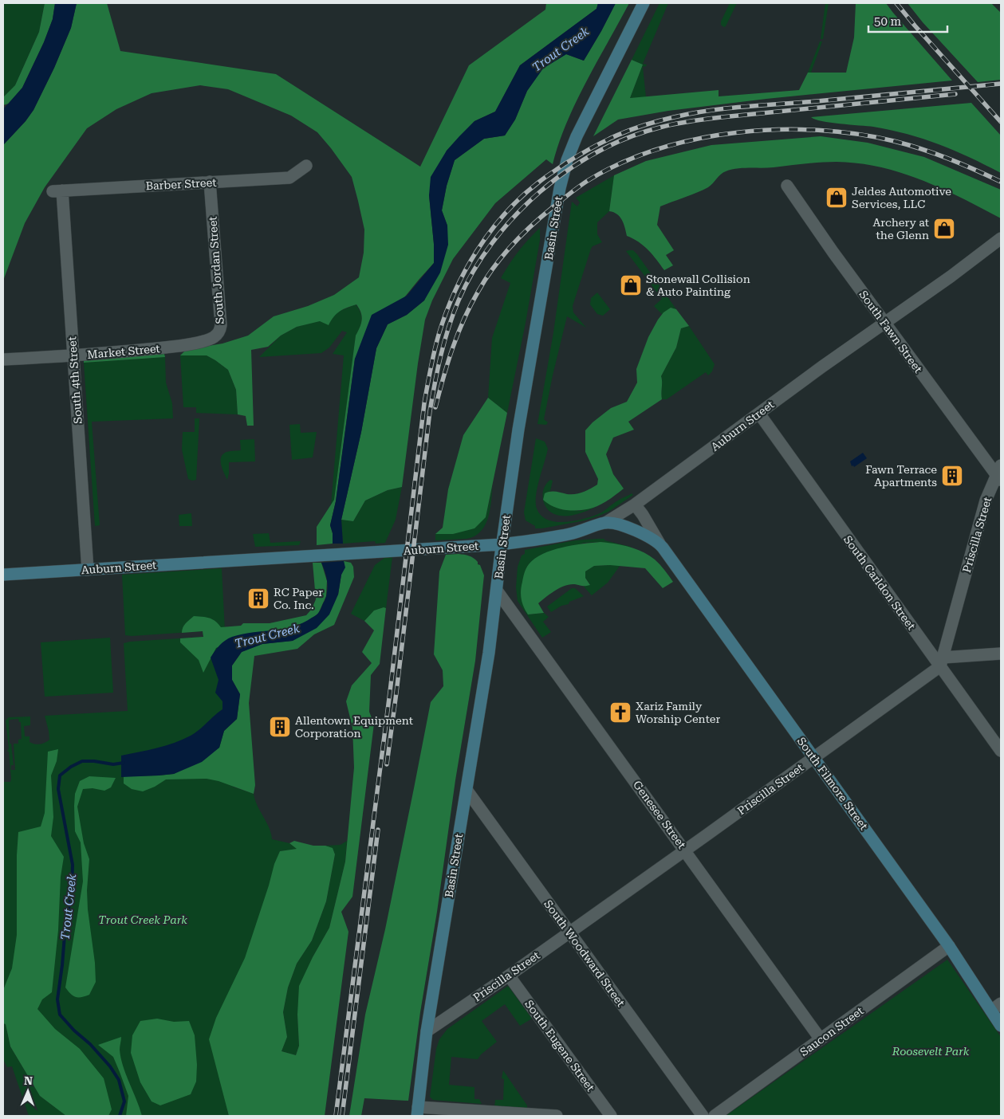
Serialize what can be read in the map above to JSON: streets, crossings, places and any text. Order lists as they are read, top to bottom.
{
  "streets": {
    "street": [
      "Barber Street",
      "Basin Street",
      "South Jordan Street",
      "South Fawn Street",
      "Market Street",
      "South 4th Street",
      "Auburn Street",
      "Priscilla Street",
      "South Carldon Street",
      "South Filmore Street",
      "Genesee Street",
      "South Woodward Street",
      "Saucon Street",
      "South Eugene Street"
    ]
  },
  "crossings": [
    ["Barber Street", "South Jordan Street"],
    ["Barber Street", "South 4th Street"],
    ["Basin Street", "Auburn Street"],
    ["Basin Street", "Priscilla Street"],
    ["Basin Street", "Genesee Street"],
    ["Basin Street", "South Woodward Street"],
    ["South Jordan Street", "Market Street"],
    ["South Fawn Street", "Auburn Street"],
    ["South Fawn Street", "Priscilla Street"],
    ["Market Street", "South 4th Street"],
    ["South 4th Street", "Auburn Street"],
    ["Auburn Street", "South Carldon Street"],
    ["Auburn Street", "South Filmore Street"],
    ["Priscilla Street", "South Carldon Street"],
    ["Priscilla Street", "South Filmore Street"],
    ["Priscilla Street", "Genesee Street"],
    ["Priscilla Street", "South Woodward Street"],
    ["Priscilla Street", "South Eugene Street"],
    ["South Filmore Street", "Saucon Street"],
    ["Genesee Street", "Saucon Street"]
  ],
  "water": ["Trout Creek"],
  "parks": ["Trout Creek Park", "Roosevelt Park"],
  "places": {
    "shop": ["Jeldes Automotive Services, LLC", "Archery at the Glenn", "Stonewall Collision & Auto Painting"],
    "building": ["Fawn Terrace Apartments", "RC Paper Co. Inc.", "Allentown Equipment Corporation"],
    "church": ["Xariz Family Worship Center"]
  },
  "scale_bar": "50 m",
  "north": "top"
}
